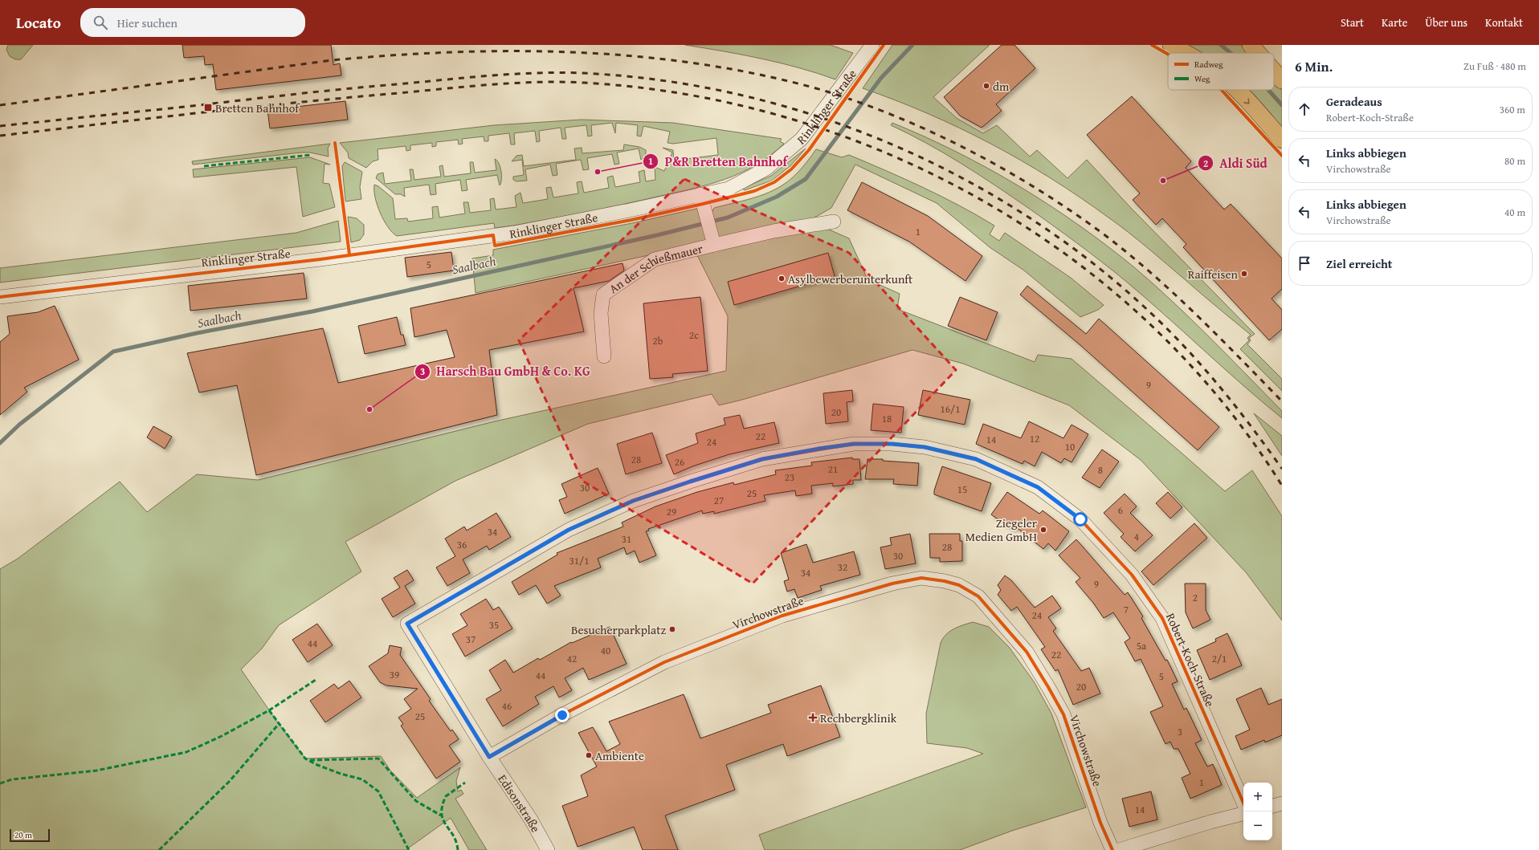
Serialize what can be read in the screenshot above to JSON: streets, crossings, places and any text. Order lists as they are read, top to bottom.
{
  "streets": {
    "street": [
      "Rinklinger Straße",
      "An der Schießmauer",
      "Virchowstraße",
      "Robert-Koch-Straße",
      "Edisonstraße"
    ]
  },
  "crossings": [
    ["Rinklinger Straße", "An der Schießmauer"],
    ["Virchowstraße", "Robert-Koch-Straße"],
    ["Virchowstraße", "Edisonstraße"],
    ["Robert-Koch-Straße", "Edisonstraße"]
  ],
  "water": ["Saalbach"],
  "places": {
    "other": [
      "dm",
      "P&R Bretten Bahnhof",
      "Aldi Süd",
      "Raiffeisen",
      "Asylbewerberunterkunft",
      "Harsch Bau GmbH & Co. KG",
      "Ziegeler Medien GmbH",
      "Besucherparkplatz",
      "Ambiente"
    ],
    "transit": ["Bretten Bahnhof"],
    "health": ["Rechbergklinik"]
  },
  "house_numbers": [
    "1",
    "5",
    "2c",
    "2b",
    "9",
    "16/1",
    "20",
    "18",
    "22",
    "12",
    "14",
    "24",
    "10",
    "28",
    "26",
    "21",
    "8",
    "23",
    "30",
    "15",
    "25",
    "27",
    "6",
    "29",
    "34",
    "4",
    "31",
    "36",
    "28",
    "30",
    "31/1",
    "32",
    "34",
    "9",
    "2",
    "7",
    "24",
    "35",
    "37",
    "44",
    "5a",
    "40",
    "22",
    "42",
    "2/1",
    "39",
    "44",
    "5",
    "20",
    "46",
    "25",
    "3",
    "1",
    "14"
  ],
  "legend": ["Radweg", "Weg"],
  "scale_bar": "20 m",
  "page": {
    "header": "Locato",
    "search": "Hier suchen",
    "nav": [
      "Start",
      "Karte",
      "Über uns",
      "Kontakt"
    ],
    "heading": ["6 Min.", "Zu Fuß · 480 m"],
    "list": [
      ["Geradeaus", "Robert-Koch-Straße", "360 m"],
      ["Links abbiegen", "Virchowstraße", "80 m"],
      ["Links abbiegen", "Virchowstraße", "40 m"],
      "Ziel erreicht"
    ],
    "map_buttons": ["+", "−"],
    "scale": "20 m"
  }
}
